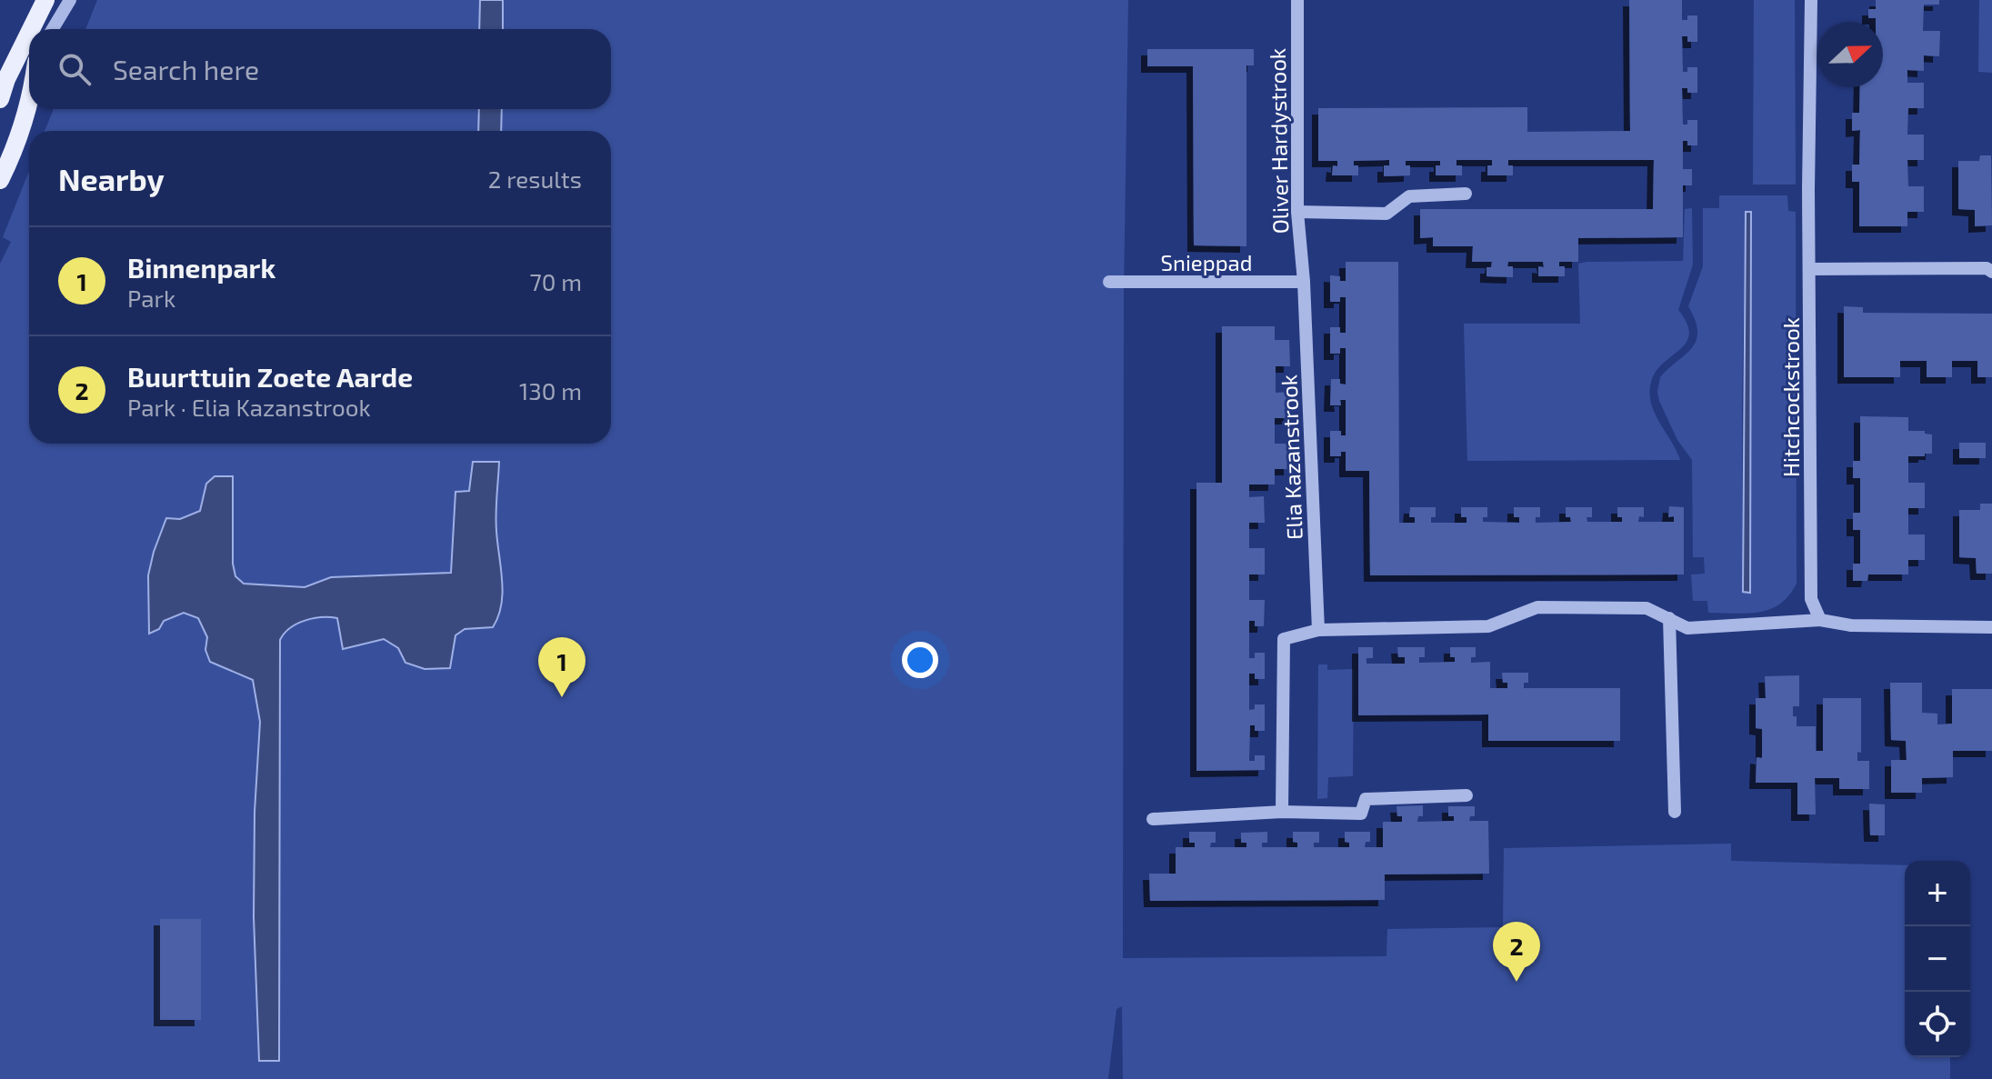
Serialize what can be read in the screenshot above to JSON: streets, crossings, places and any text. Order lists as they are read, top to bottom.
{
  "streets": {
    "street": [
      "Oliver Hardystrook",
      "Snieppad",
      "Hitchcockstrook",
      "Elia Kazanstrook"
    ]
  },
  "crossings": [
    ["Oliver Hardystrook", "Snieppad"],
    ["Oliver Hardystrook", "Elia Kazanstrook"],
    ["Snieppad", "Elia Kazanstrook"]
  ],
  "north": "right",
  "page": {
    "search": "Search here",
    "heading": ["Nearby", "2 results"],
    "list": [
      {
        "mark": "1",
        "name": "Binnenpark",
        "note": "Park",
        "value": "70 m"
      },
      {
        "mark": "2",
        "name": "Buurttuin Zoete Aarde",
        "note": "Park · Elia Kazanstrook",
        "value": "130 m"
      }
    ],
    "pins": ["1", "2"],
    "map_buttons": ["+", "−"]
  }
}
